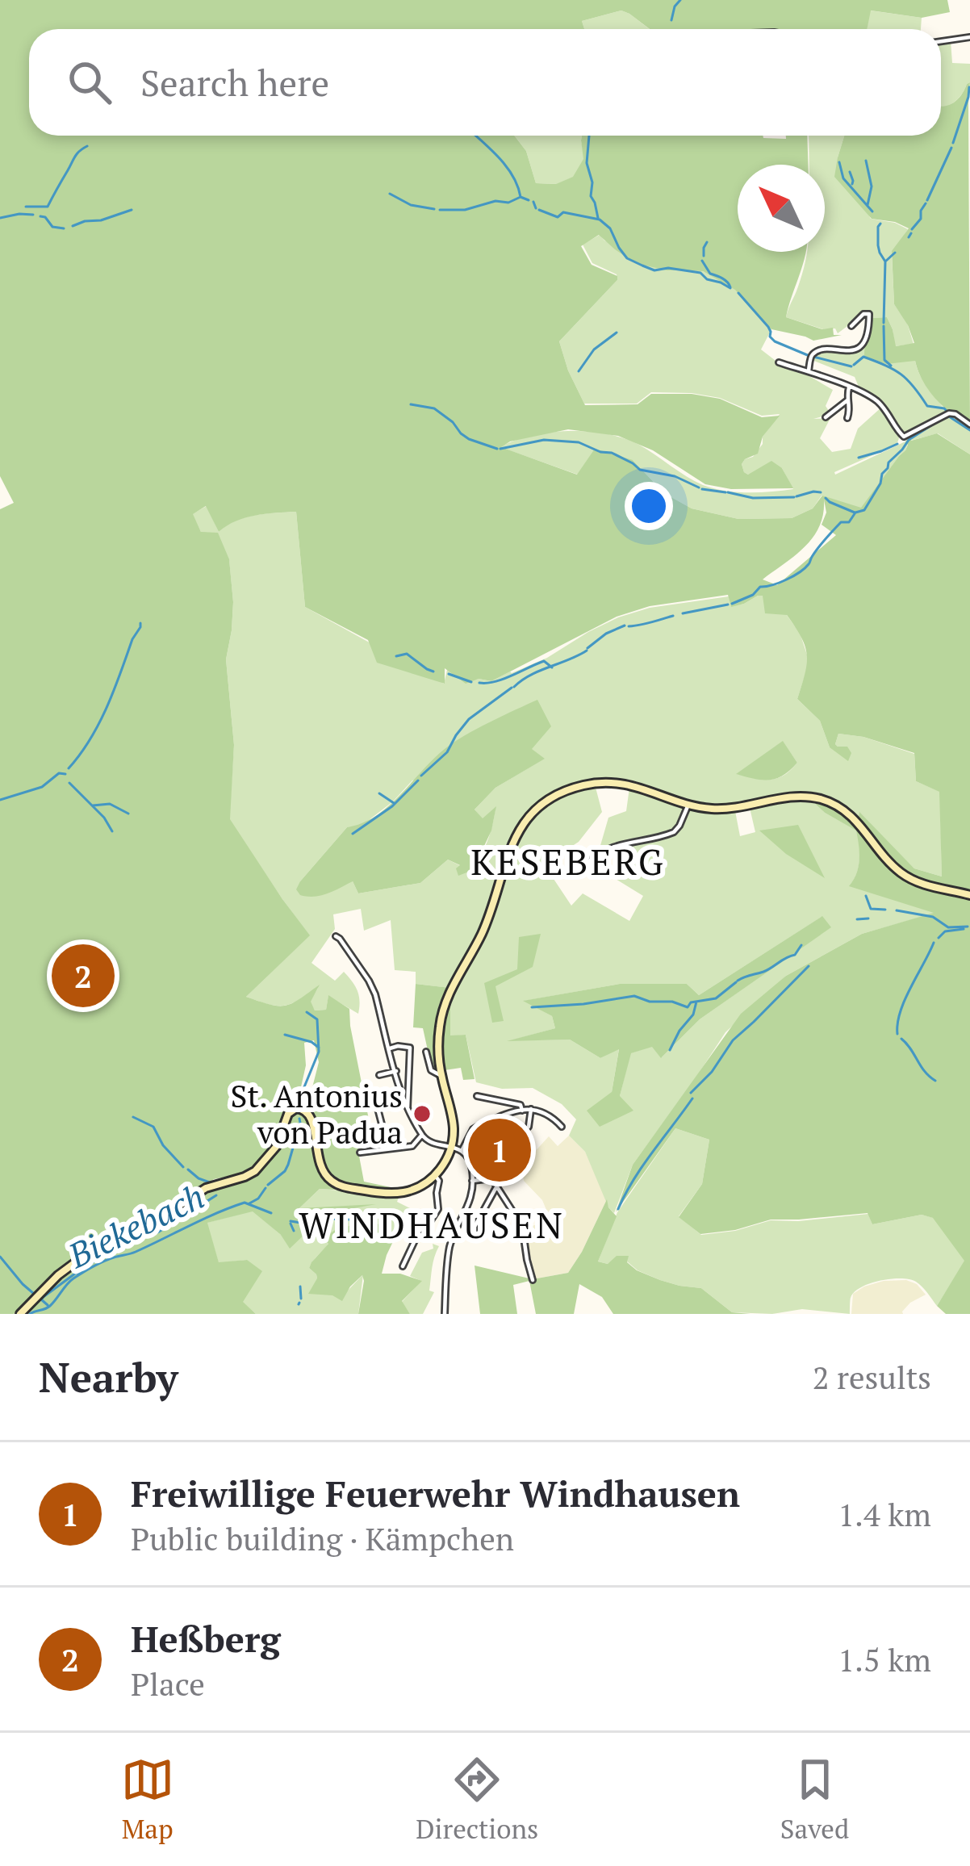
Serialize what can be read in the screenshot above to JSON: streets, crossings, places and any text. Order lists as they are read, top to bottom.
{
  "districts": ["KESEBERG", "WINDHAUSEN"],
  "water": ["Biekebach"],
  "places": ["St. Antonius von Padua"],
  "north": "top left",
  "page": {
    "search": "Search here",
    "pins": ["2", "1"],
    "heading": ["Nearby", "2 results"],
    "list": [
      {
        "mark": "1",
        "name": "Freiwillige Feuerwehr Windhausen",
        "note": "Public building · Kämpchen",
        "value": "1.4 km"
      },
      {
        "mark": "2",
        "name": "Heßberg",
        "note": "Place",
        "value": "1.5 km"
      }
    ],
    "nav": ["Map", "Directions", "Saved"]
  }
}
